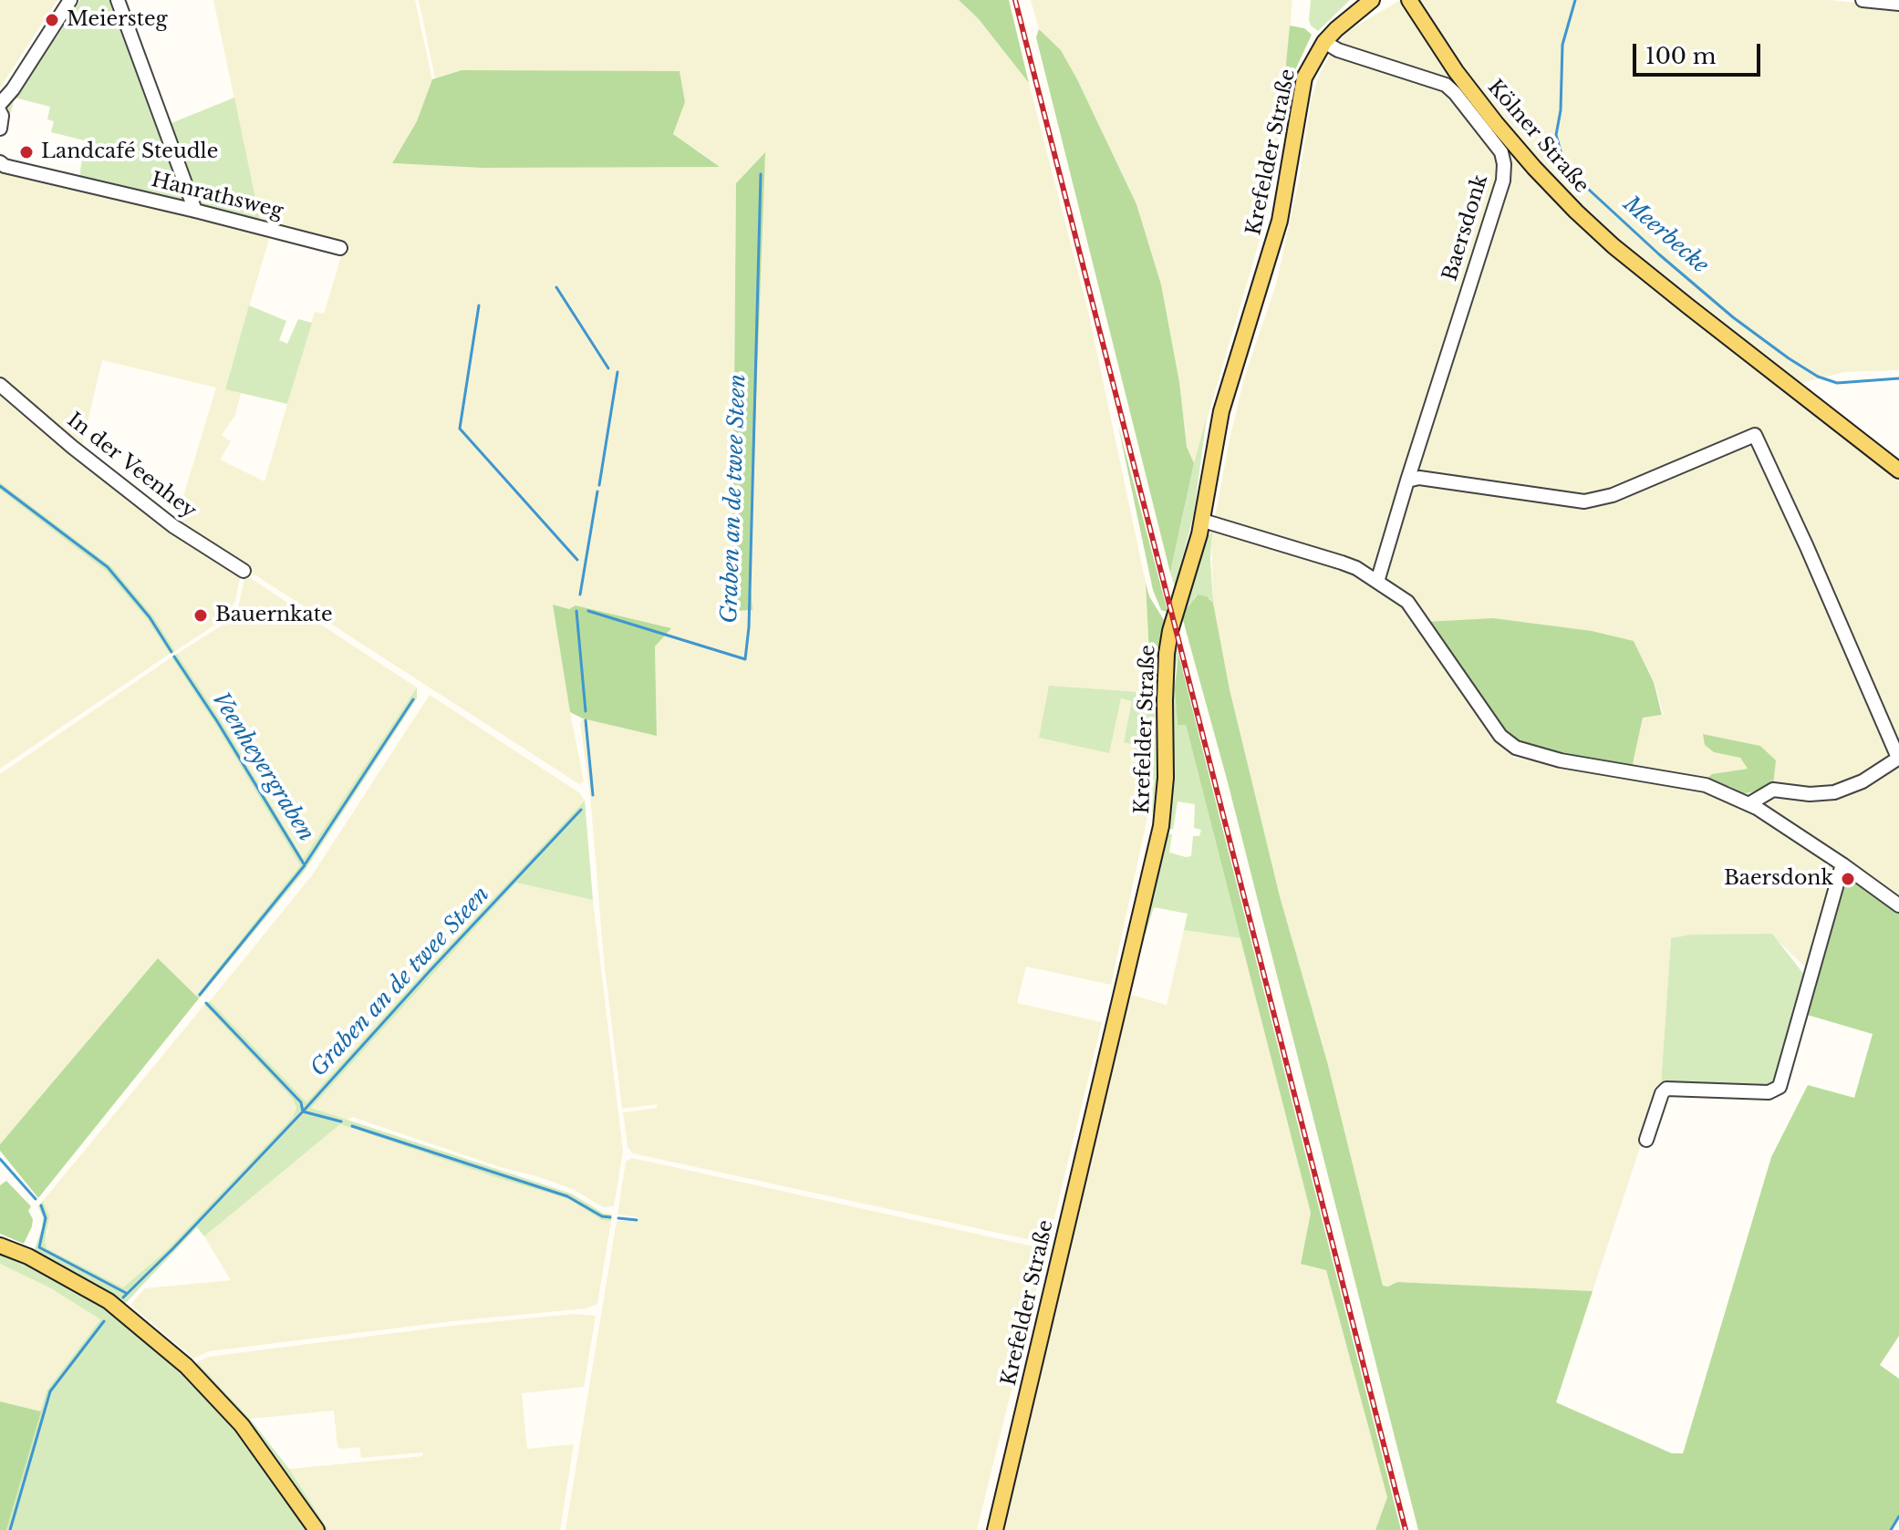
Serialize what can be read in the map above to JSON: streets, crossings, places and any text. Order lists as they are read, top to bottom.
{
  "streets": {
    "main road": ["Kölner Straße", "Krefelder Straße"],
    "street": ["Hanrathsweg", "Baersdonk", "In der Veenhey"]
  },
  "crossings": [
    ["Krefelder Straße", "Baersdonk"]
  ],
  "water": ["Meerbecke", "Graben an de twee Steen", "Veenheyergraben"],
  "places": [
    "Meiersteg",
    "Landcafé Steudle",
    "Bauernkate",
    "Baersdonk"
  ],
  "scale_bar": "100 m"
}
